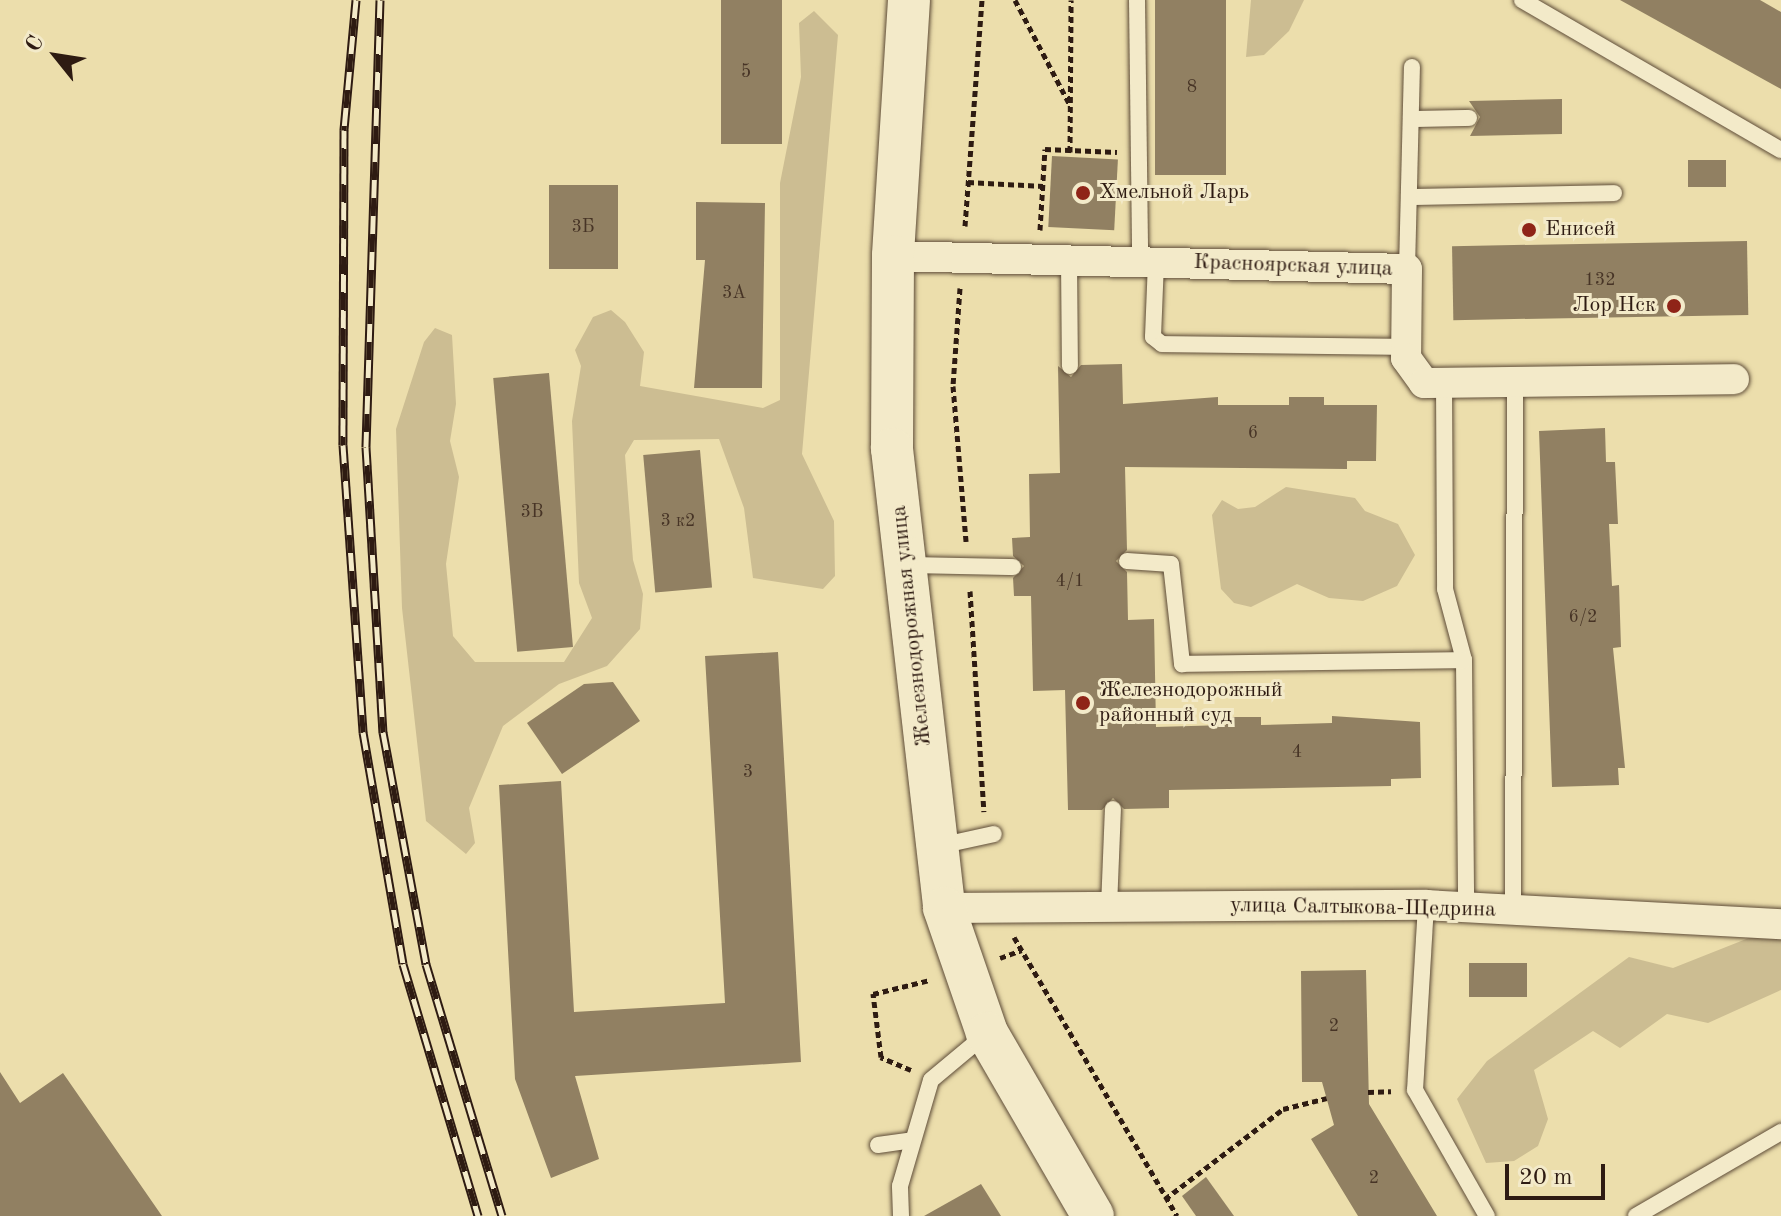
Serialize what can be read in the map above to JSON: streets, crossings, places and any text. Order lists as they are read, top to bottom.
{
  "streets": {
    "street": ["Красноярская улица", "Железнодорожная улица", "улица Салтыкова-Щедрина"]
  },
  "crossings": [
    ["Красноярская улица", "Железнодорожная улица"],
    ["Железнодорожная улица", "улица Салтыкова-Щедрина"]
  ],
  "places": [
    "Хмельной Ларь",
    "Енисей",
    "Лор Нск",
    "Железнодорожный районный суд"
  ],
  "house_numbers": [
    "5",
    "8",
    "3Б",
    "132",
    "3А",
    "6",
    "3В",
    "3 к2",
    "4/1",
    "6/2",
    "4",
    "3",
    "2",
    "2"
  ],
  "scale_bar": "20 m",
  "north": "top left"
}
